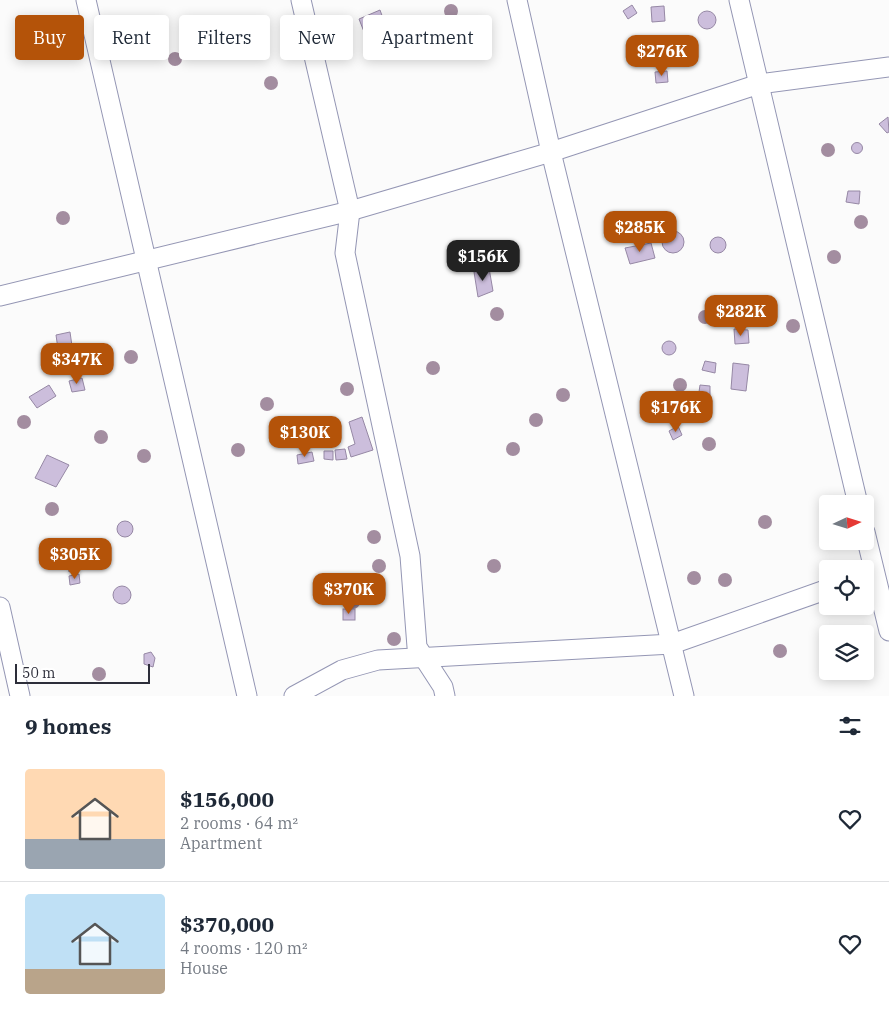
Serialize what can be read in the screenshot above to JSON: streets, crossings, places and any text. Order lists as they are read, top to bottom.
{
  "scale_bar": "50 m",
  "north": "right",
  "page": {
    "chip": [
      "Buy",
      "Rent",
      "Filters",
      "New",
      "Apartment"
    ],
    "price": [
      "$276K",
      "$285K",
      "$156K",
      "$282K",
      "$347K",
      "$176K",
      "$130K",
      "$305K",
      "$370K"
    ],
    "scale": "50 m",
    "heading": "9 homes",
    "list": [
      {
        "name": "$156,000",
        "note": "2 rooms · 64 m² · Apartment"
      },
      {
        "name": "$370,000",
        "note": "4 rooms · 120 m² · House"
      }
    ]
  }
}
